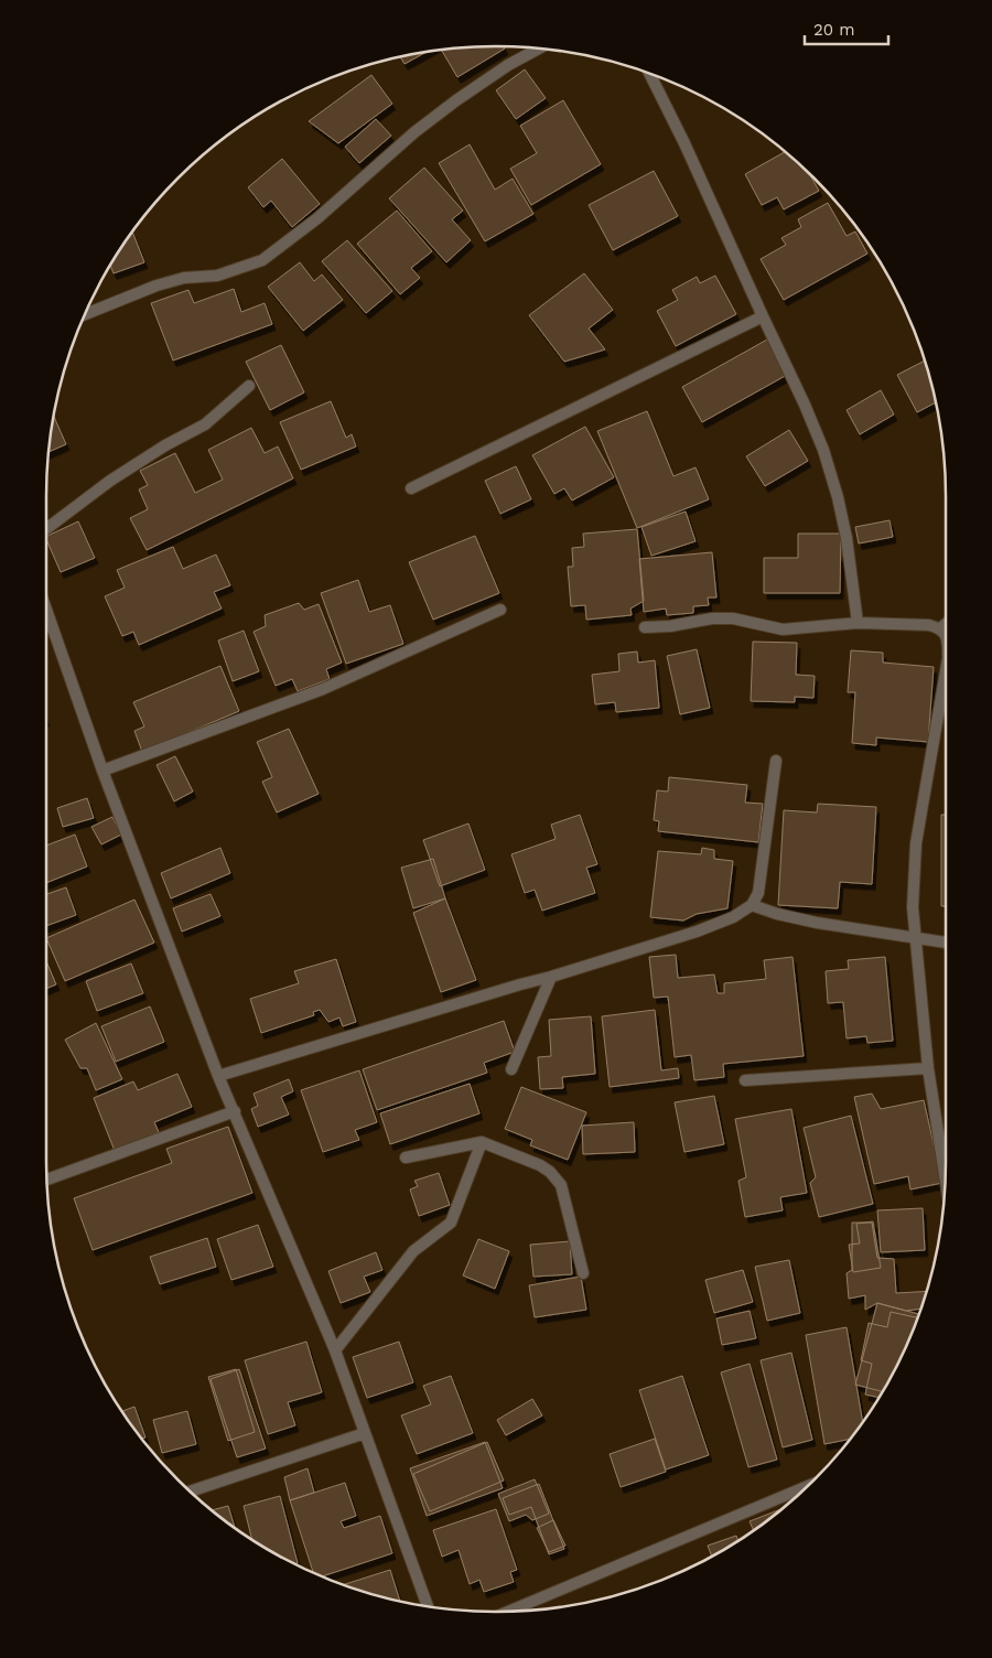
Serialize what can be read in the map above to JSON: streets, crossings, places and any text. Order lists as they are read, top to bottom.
{
  "scale_bar": "20 m"
}
